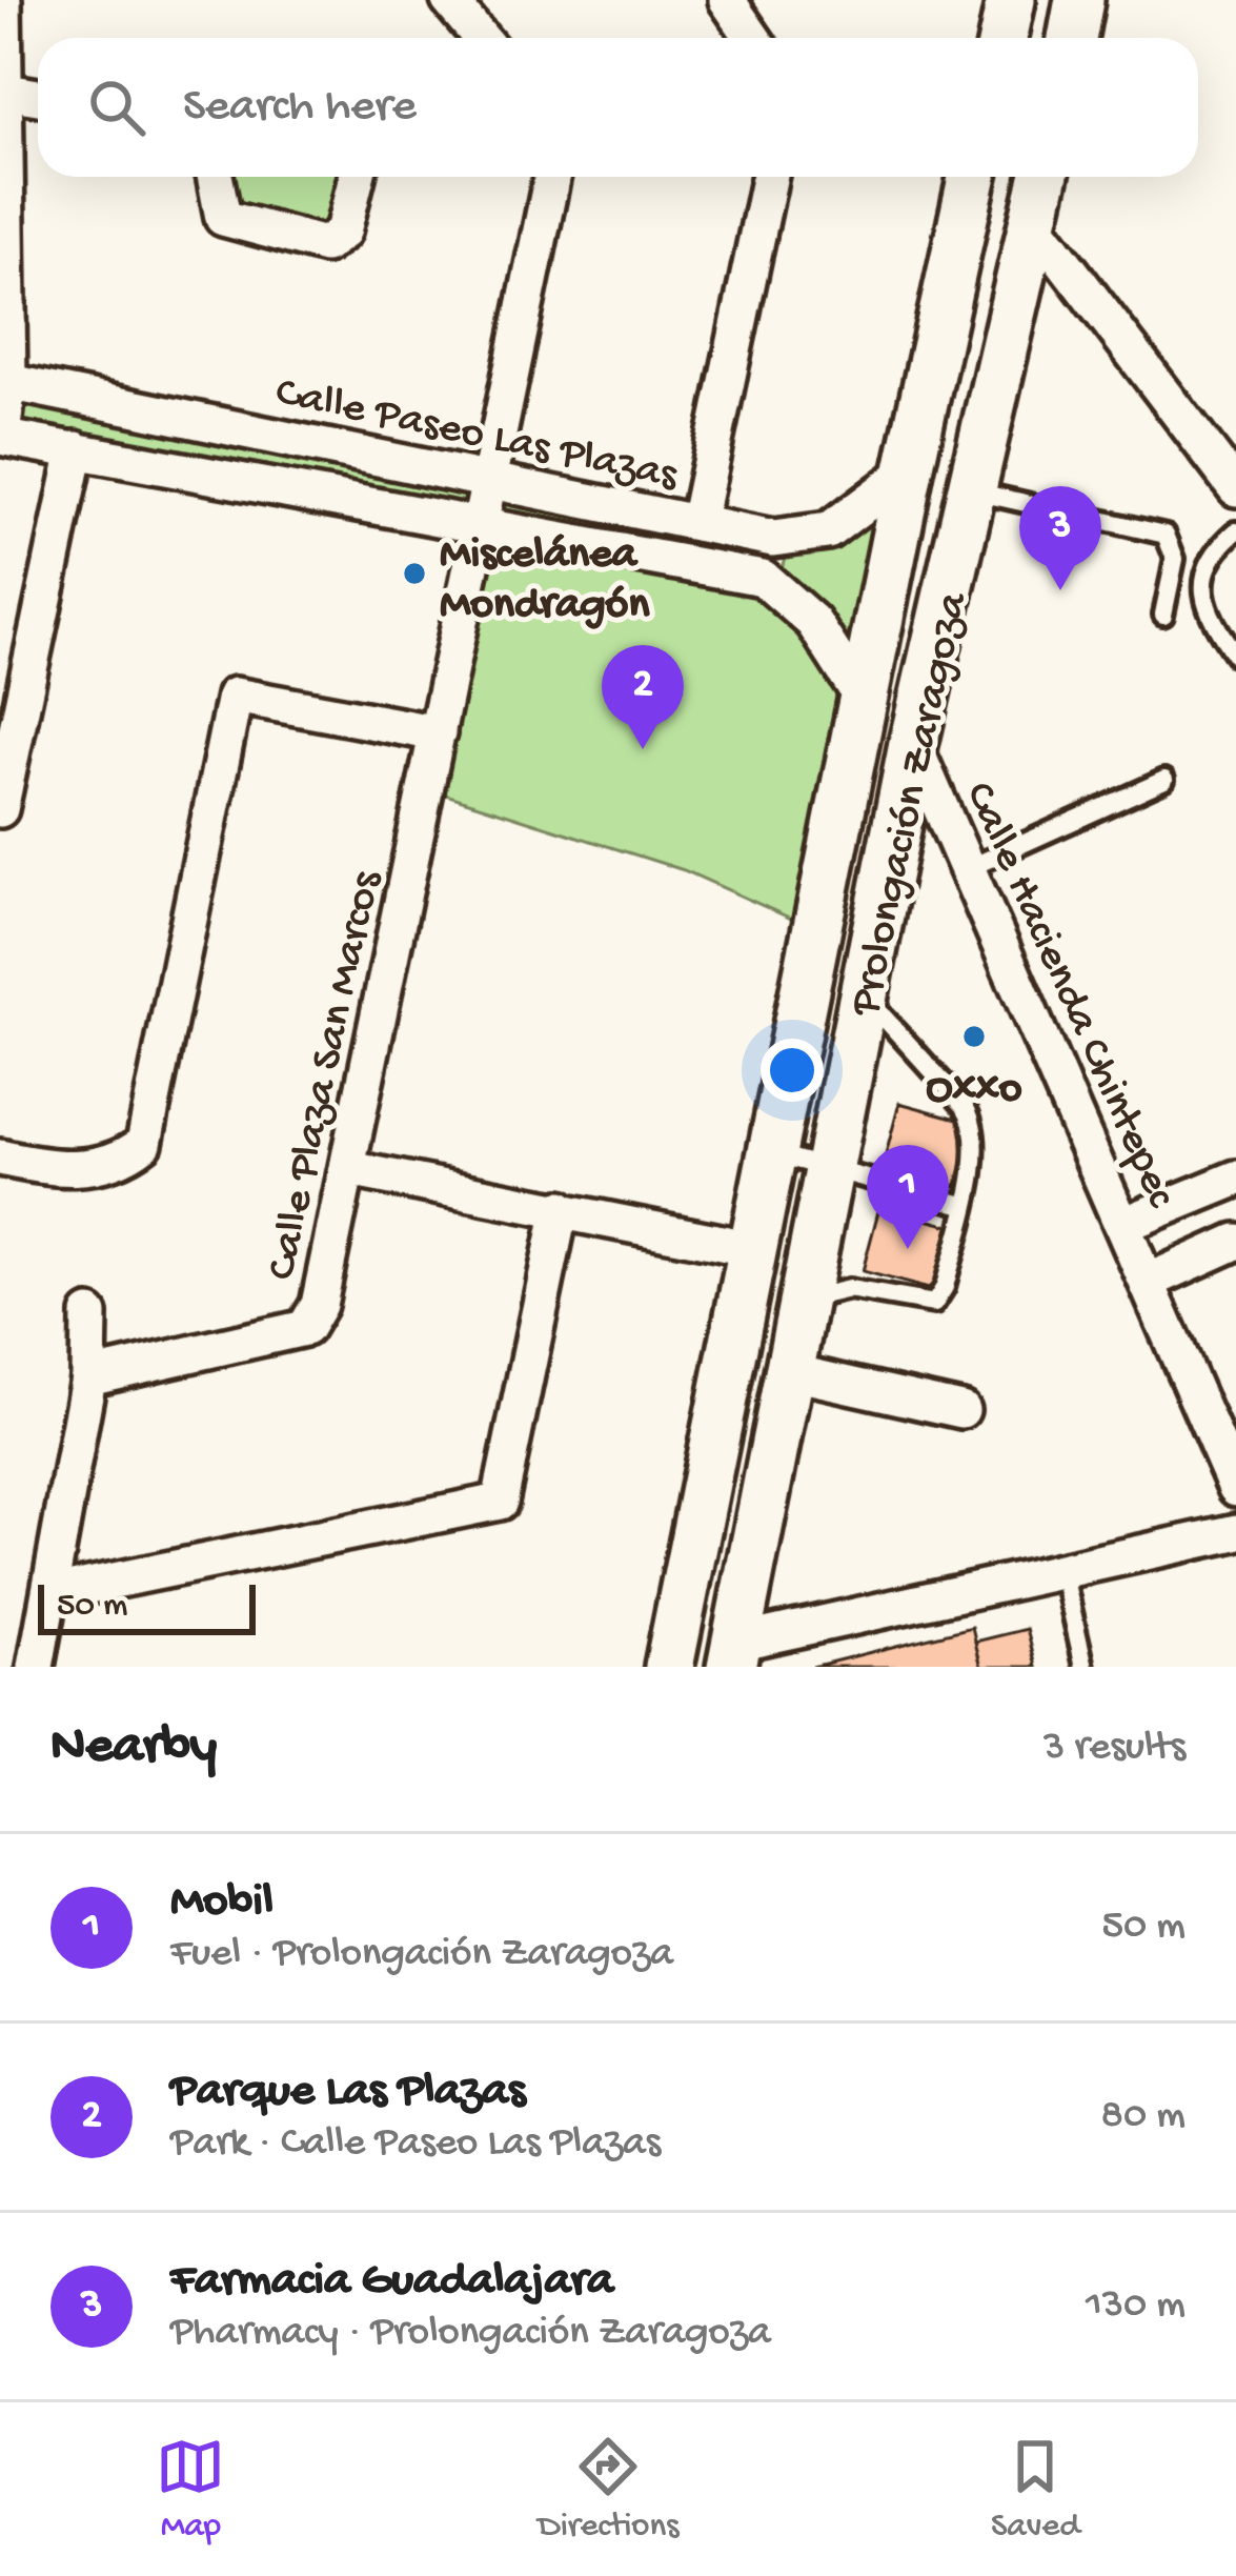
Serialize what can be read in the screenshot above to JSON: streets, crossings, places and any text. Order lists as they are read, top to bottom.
{
  "streets": {
    "main road": ["Prolongación Zaragoza"],
    "street": ["Calle Paseo Las Plazas", "Calle Hacienda Chintepec", "Calle Plaza San Marcos"]
  },
  "crossings": [
    ["Calle Paseo Las Plazas", "Prolongación Zaragoza"],
    ["Calle Paseo Las Plazas", "Calle Plaza San Marcos"],
    ["Prolongación Zaragoza", "Calle Hacienda Chintepec"]
  ],
  "places": ["Miscelánea Mondragón", "Oxxo"],
  "scale_bar": "50 m",
  "page": {
    "search": "Search here",
    "pins": ["3", "2", "1"],
    "scale": "50 m",
    "heading": ["Nearby", "3 results"],
    "list": [
      {
        "mark": "1",
        "name": "Mobil",
        "note": "Fuel · Prolongación Zaragoza",
        "value": "50 m"
      },
      {
        "mark": "2",
        "name": "Parque Las Plazas",
        "note": "Park · Calle Paseo Las Plazas",
        "value": "80 m"
      },
      {
        "mark": "3",
        "name": "Farmacia Guadalajara",
        "note": "Pharmacy · Prolongación Zaragoza",
        "value": "130 m"
      }
    ],
    "nav": ["Map", "Directions", "Saved"]
  }
}
